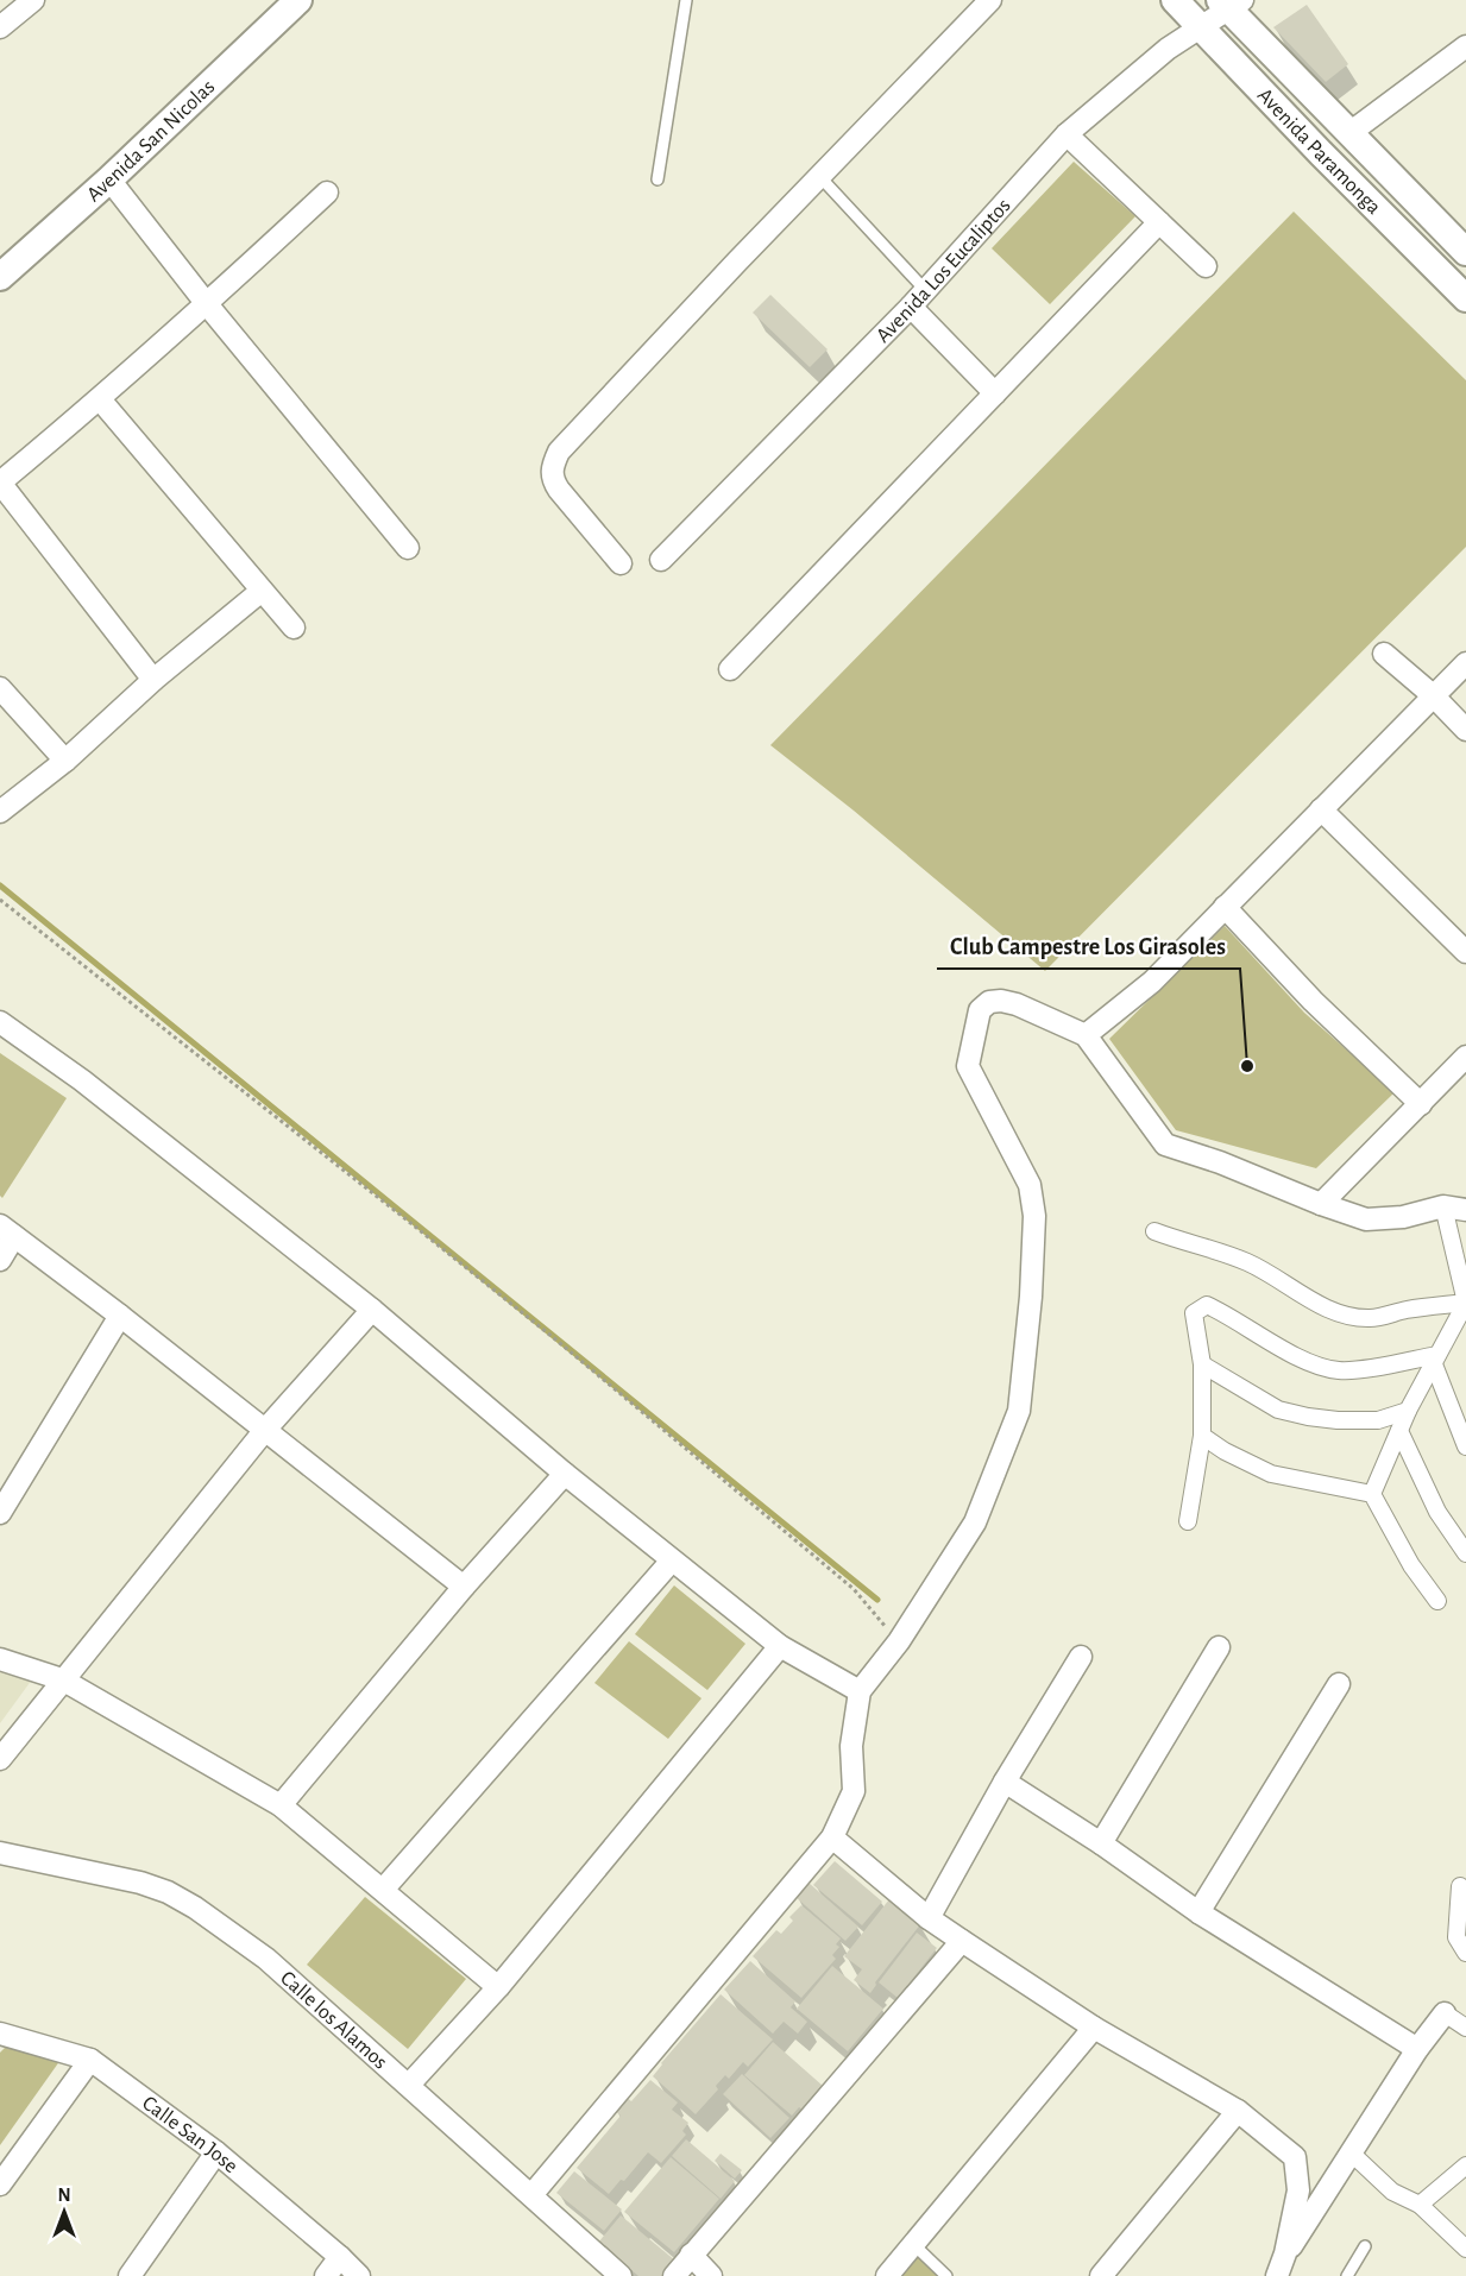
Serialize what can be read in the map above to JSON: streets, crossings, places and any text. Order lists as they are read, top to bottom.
{
  "streets": {
    "street": [
      "Avenida San Nicolas",
      "Avenida Paramonga",
      "Avenida Los Eucaliptos",
      "Calle los Alamos",
      "Calle San Jose"
    ]
  },
  "crossings": [
    ["Avenida Paramonga", "Avenida Los Eucaliptos"]
  ],
  "places": ["Club Campestre Los Girasoles"],
  "north": "top"
}
